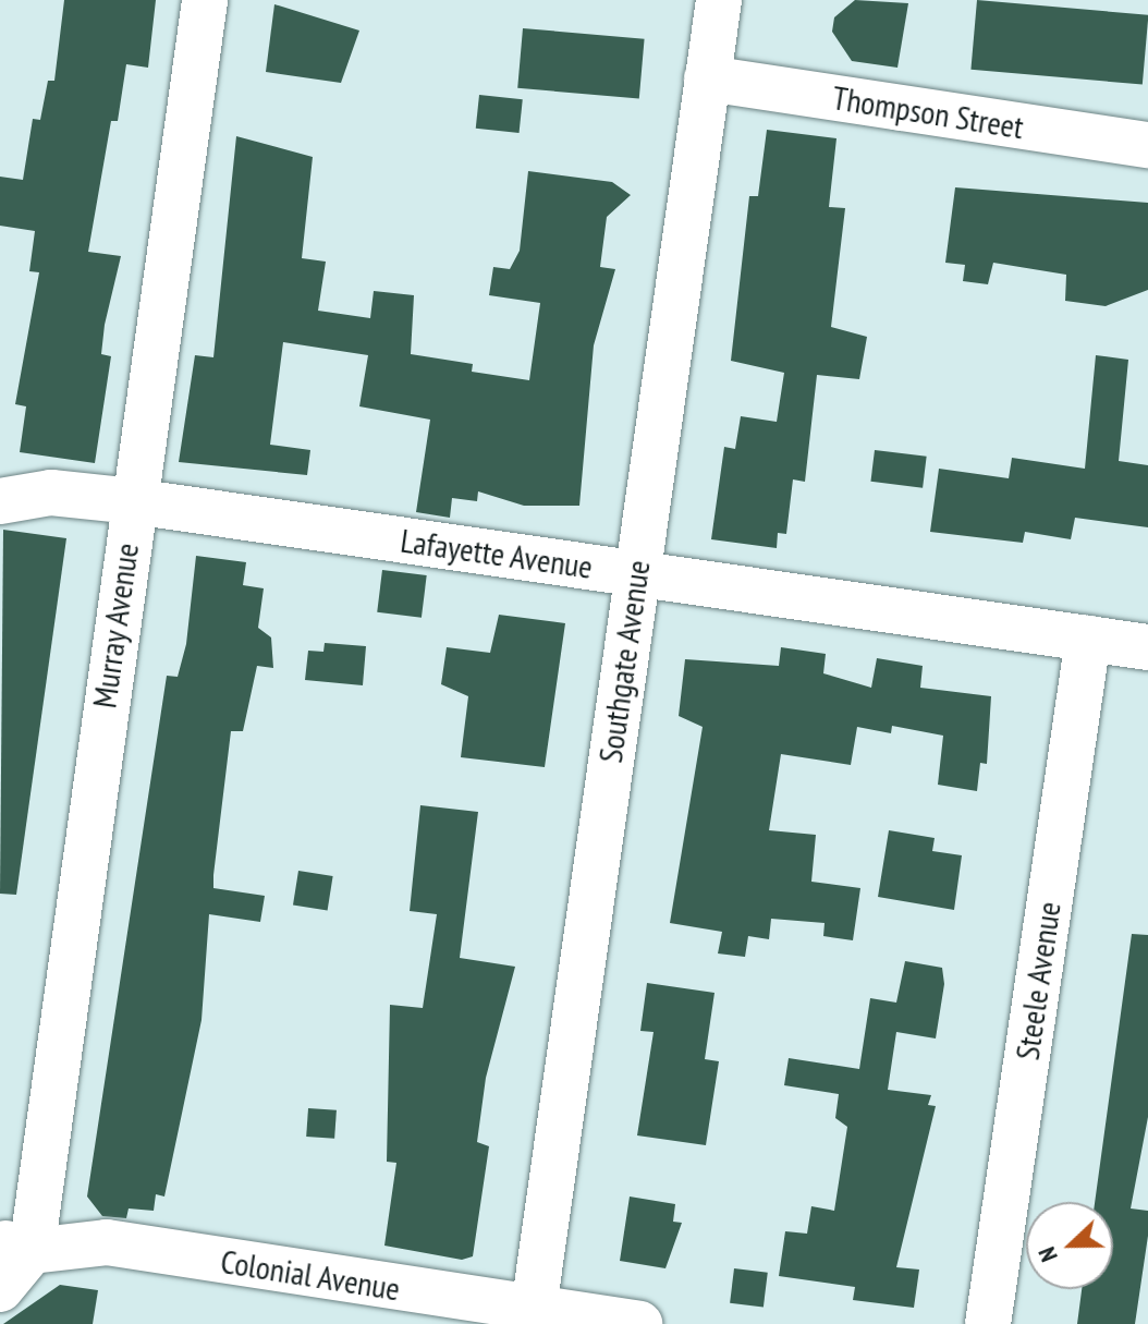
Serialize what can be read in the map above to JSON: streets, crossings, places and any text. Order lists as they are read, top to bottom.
{
  "streets": {
    "street": [
      "Thompson Street",
      "Lafayette Avenue",
      "Murray Avenue",
      "Southgate Avenue",
      "Steele Avenue",
      "Colonial Avenue"
    ]
  },
  "crossings": [
    ["Thompson Street", "Southgate Avenue"],
    ["Lafayette Avenue", "Murray Avenue"],
    ["Lafayette Avenue", "Southgate Avenue"],
    ["Lafayette Avenue", "Steele Avenue"],
    ["Murray Avenue", "Colonial Avenue"],
    ["Southgate Avenue", "Colonial Avenue"]
  ],
  "north": "left"
}
